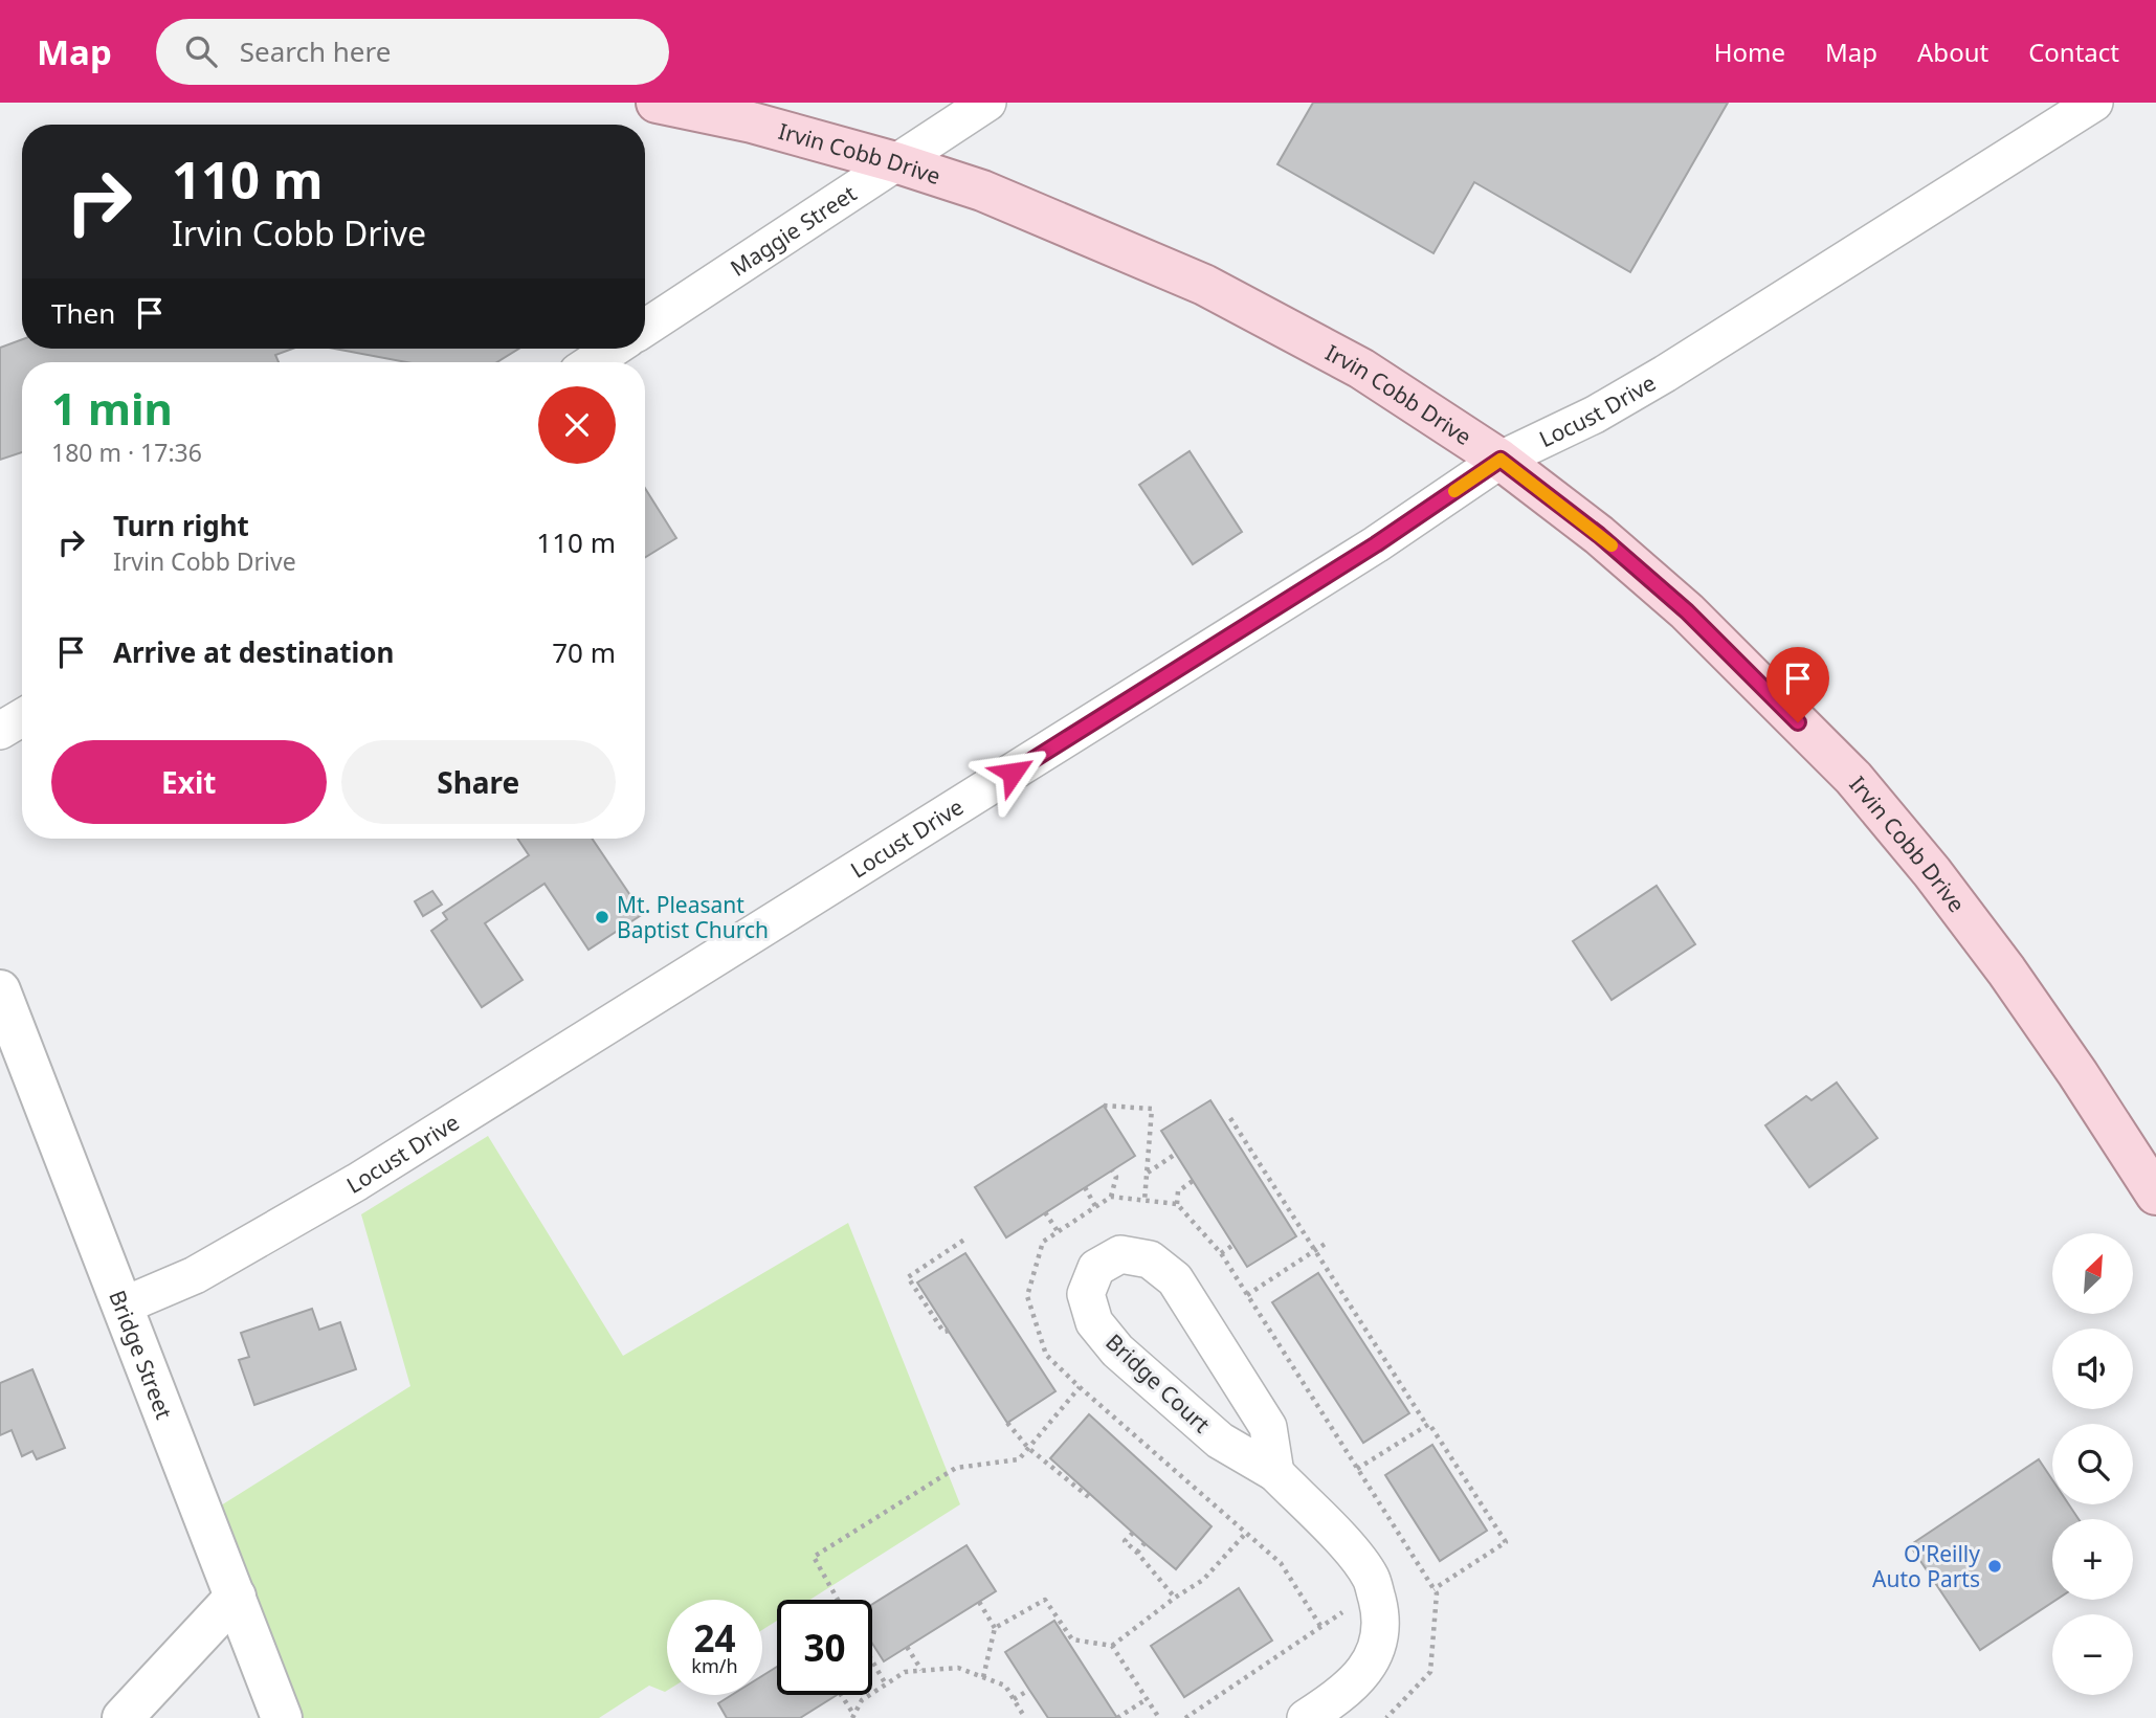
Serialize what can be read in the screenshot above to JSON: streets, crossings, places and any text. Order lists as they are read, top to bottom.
{
  "streets": {
    "main road": ["Irvin Cobb Drive"],
    "street": [
      "Maggie Street",
      "Locust Drive",
      "Bridge Street",
      "Bridge Court"
    ]
  },
  "crossings": [
    ["Irvin Cobb Drive", "Maggie Street"],
    ["Irvin Cobb Drive", "Locust Drive"],
    ["Locust Drive", "Bridge Street"]
  ],
  "places": ["Mt. Pleasant Baptist Church", "O'Reilly Auto Parts"],
  "north": "top right",
  "page": {
    "header": "Map",
    "search": "Search here",
    "nav": [
      "Home",
      "Map",
      "About",
      "Contact"
    ],
    "turn": ["110 m", "Irvin Cobb Drive"],
    "then": "Then",
    "heading": ["1 min", "180 m · 17:36"],
    "list": [
      {
        "name": "Turn right",
        "note": "Irvin Cobb Drive",
        "value": "110 m"
      },
      {
        "name": "Arrive at destination",
        "value": "70 m"
      }
    ],
    "buttons": ["Exit", "Share"],
    "map_buttons": ["+", "−"],
    "speed": "24 km/h",
    "limit": "30"
  }
}
